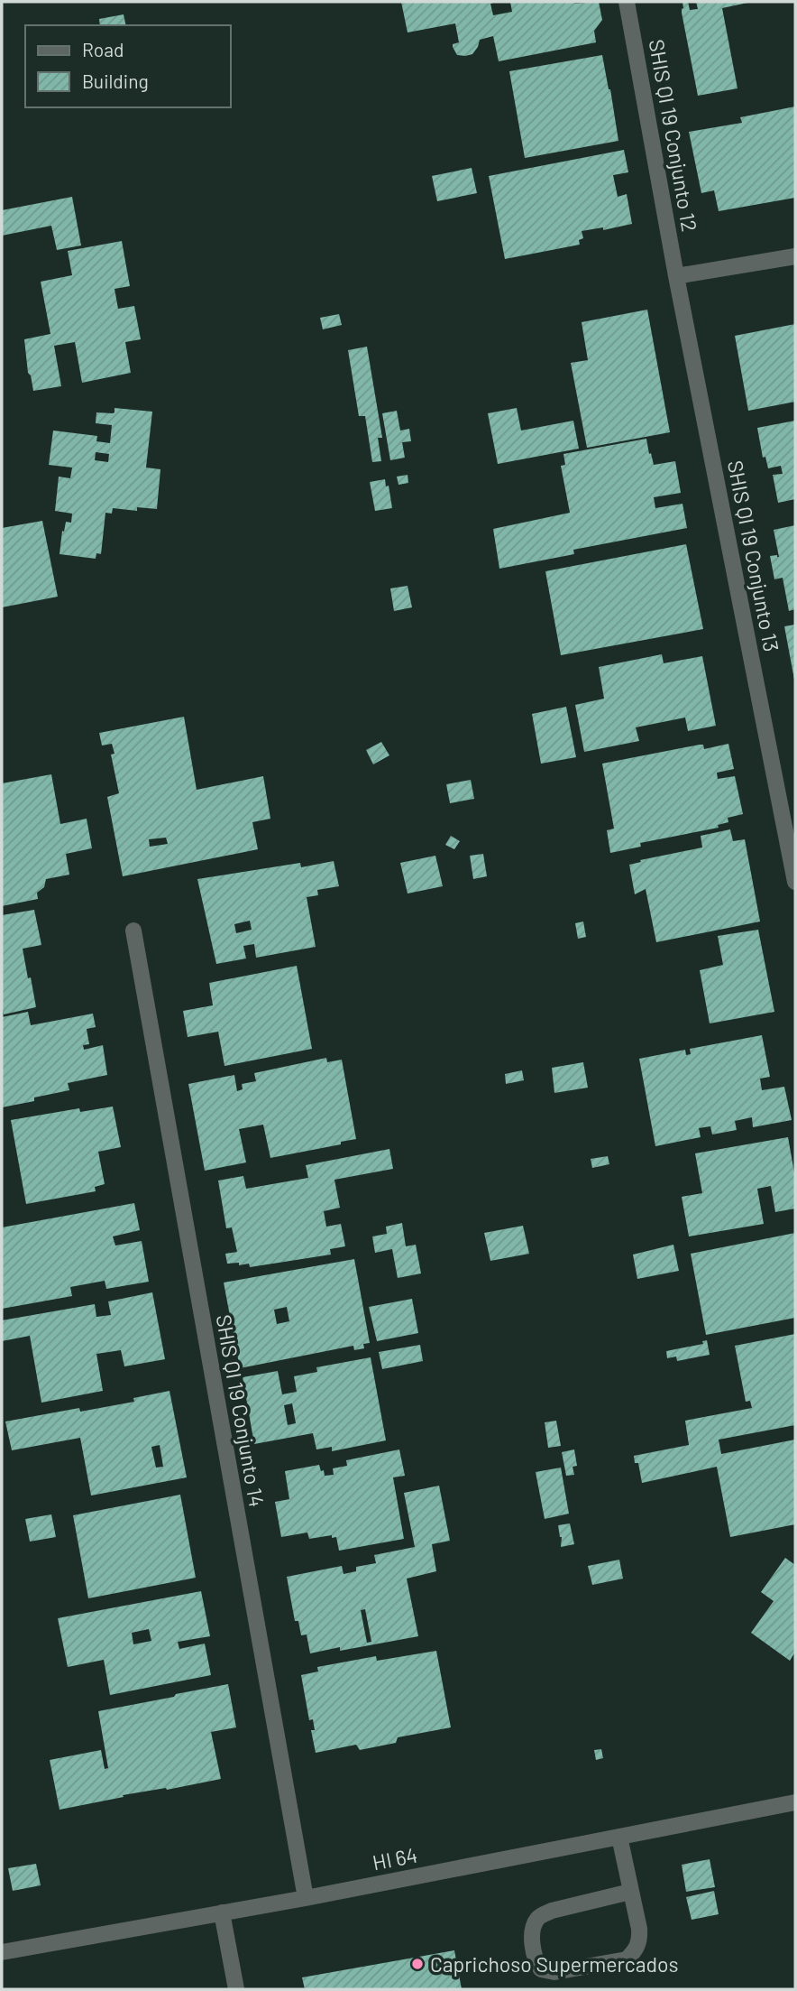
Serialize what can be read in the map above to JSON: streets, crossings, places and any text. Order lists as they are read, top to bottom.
{
  "streets": {
    "street": [
      "SHIS QI 19 Conjunto 12",
      "SHIS QI 19 Conjunto 13",
      "SHIS QI 19 Conjunto 14",
      "HI 64"
    ]
  },
  "crossings": [
    ["SHIS QI 19 Conjunto 12", "SHIS QI 19 Conjunto 13"],
    ["SHIS QI 19 Conjunto 14", "HI 64"]
  ],
  "places": ["Caprichoso Supermercados"],
  "legend": ["Road", "Building"]
}
